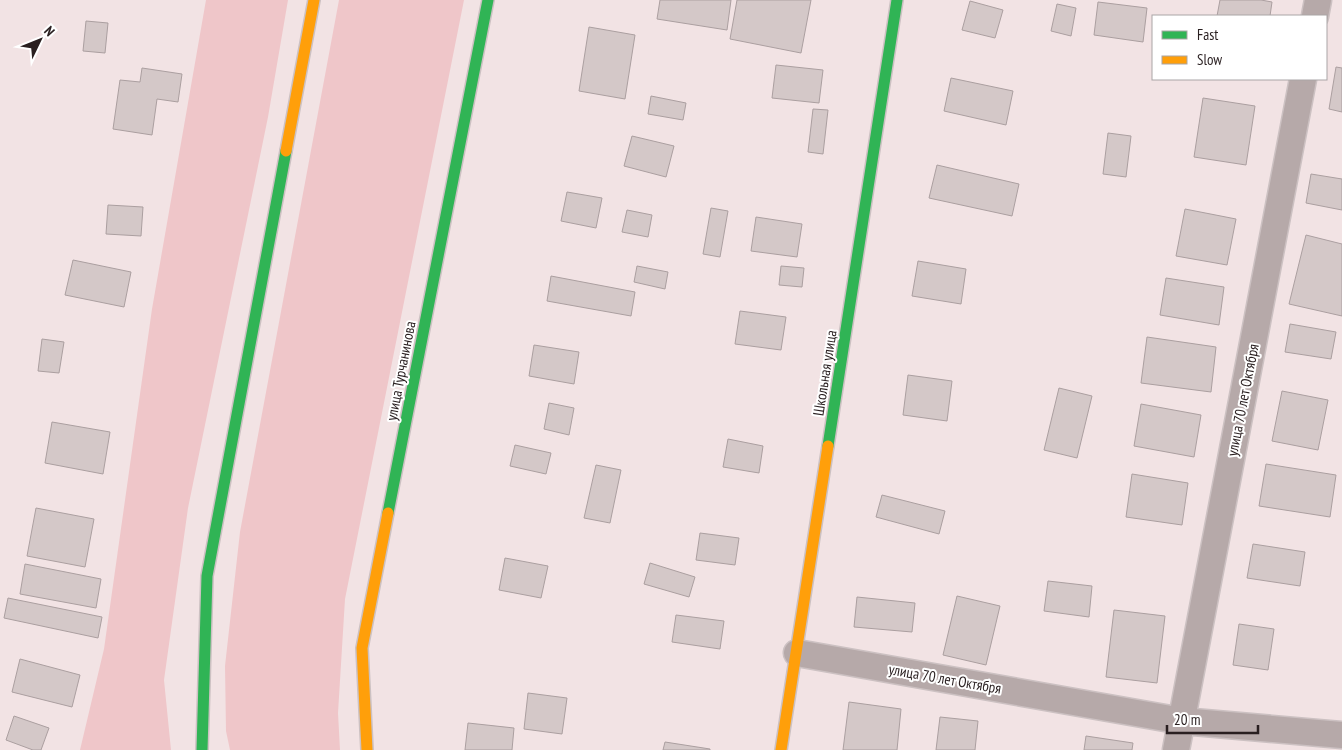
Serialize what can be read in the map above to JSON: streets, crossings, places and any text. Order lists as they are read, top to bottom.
{
  "streets": {
    "street": ["улица Турчанинова", "Школьная улица", "улица 70 лет Октября"]
  },
  "crossings": [
    ["Школьная улица", "улица 70 лет Октября"]
  ],
  "legend": ["Fast", "Slow"],
  "scale_bar": "20 m",
  "north": "top right"
}
